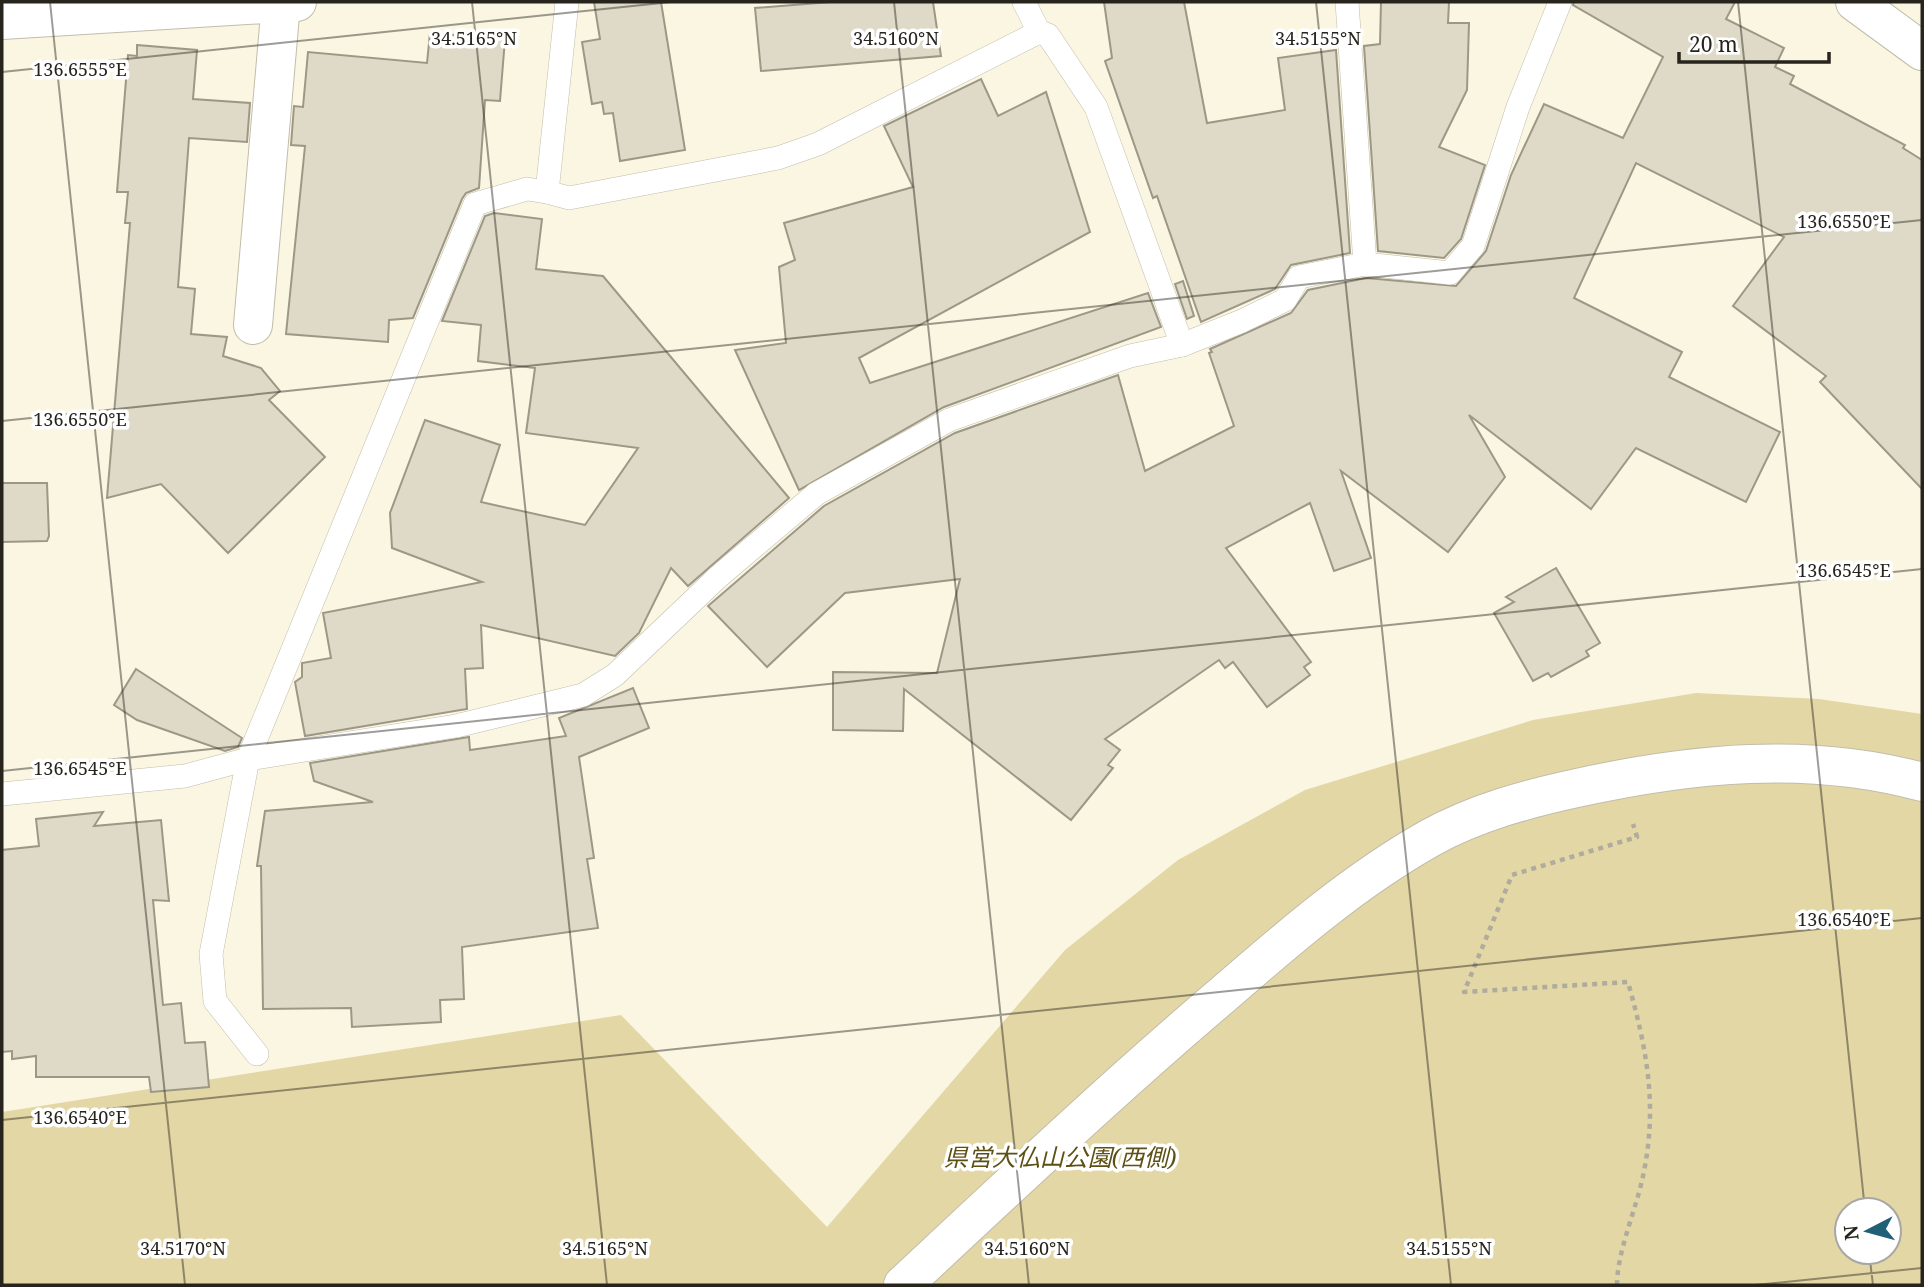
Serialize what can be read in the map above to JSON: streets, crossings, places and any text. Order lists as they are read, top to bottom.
{
  "parks": ["県営大仏山公園(西側)"],
  "scale_bar": "20 m",
  "north": "left",
  "coordinates": [
    "34.5165°N",
    "34.5160°N",
    "34.5155°N",
    "136.6555°E",
    "136.6550°E",
    "136.6545°E",
    "136.6540°E",
    "34.5170°N"
  ]
}
